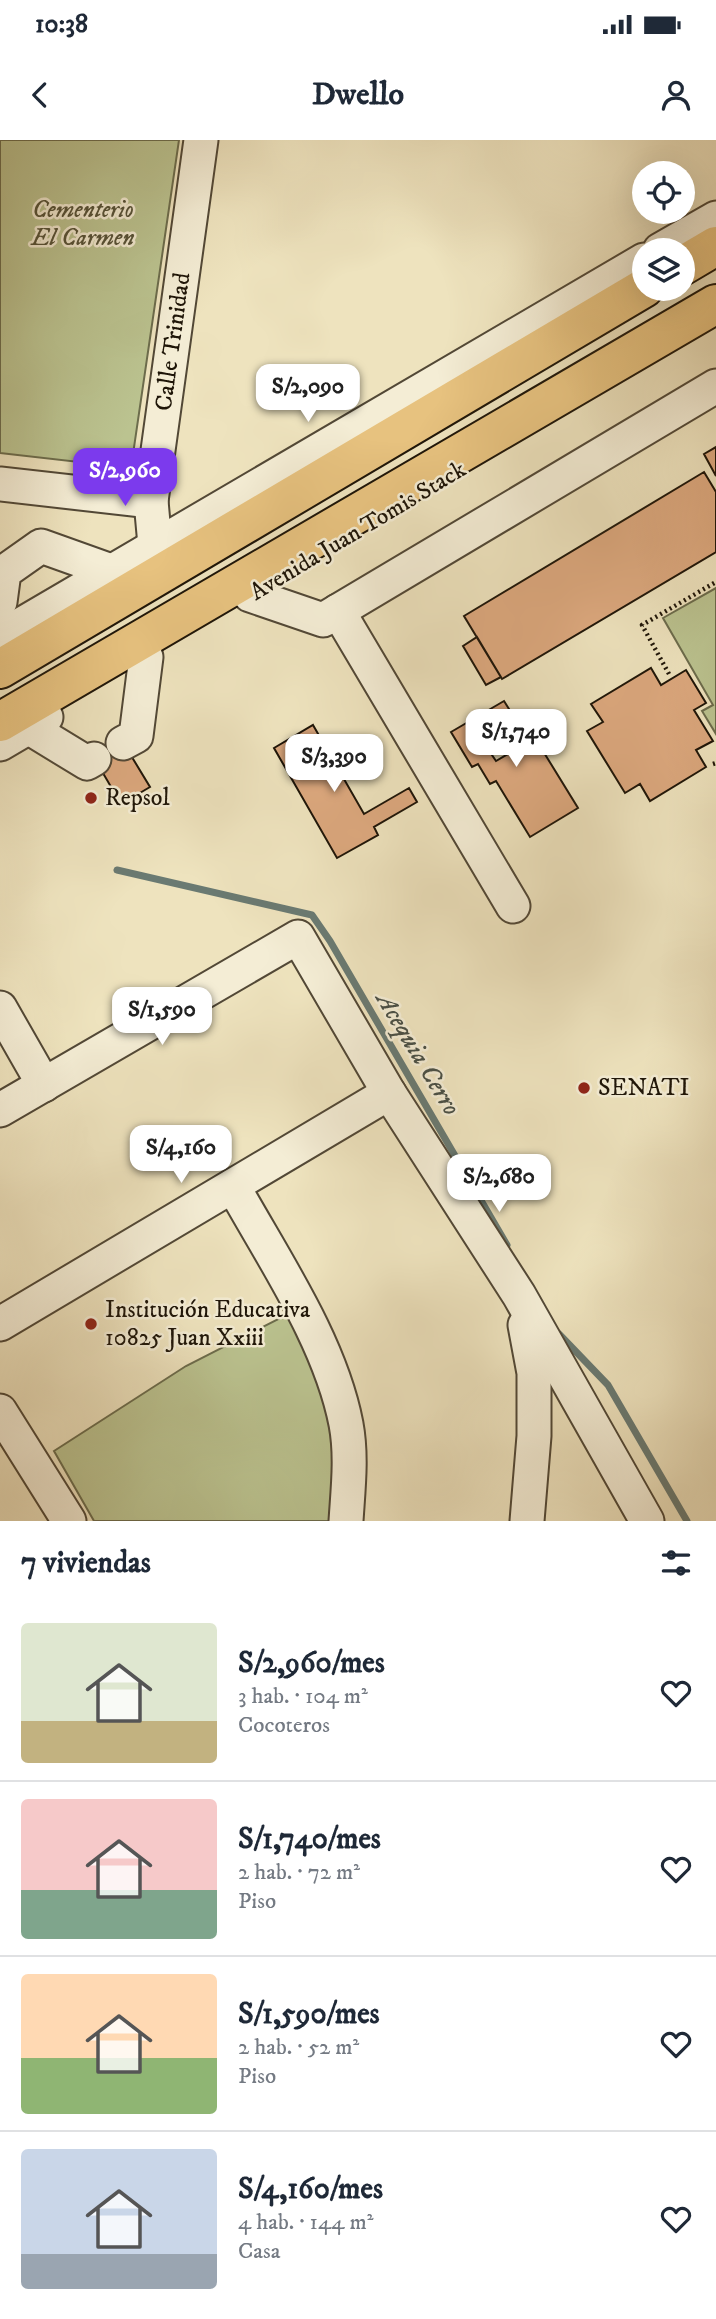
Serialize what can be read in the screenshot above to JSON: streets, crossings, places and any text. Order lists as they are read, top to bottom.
{
  "streets": {
    "main road": ["Avenida Juan Tomis Stack"],
    "street": ["Calle Trinidad"]
  },
  "water": ["Acequia Cerro"],
  "parks": ["Cementerio El Carmen"],
  "places": ["Repsol", "SENATI", "Institución Educativa 10825 Juan Xxiii"],
  "page": {
    "status": "10:38",
    "header": "Dwello",
    "price": [
      "S/2,090",
      "S/2,960",
      "S/1,740",
      "S/3,390",
      "S/1,590",
      "S/4,160",
      "S/2,680"
    ],
    "heading": "7 viviendas",
    "list": [
      {
        "name": "S/2,960/mes",
        "note": "3 hab. · 104 m² · Cocoteros"
      },
      {
        "name": "S/1,740/mes",
        "note": "2 hab. · 72 m² · Piso"
      },
      {
        "name": "S/1,590/mes",
        "note": "2 hab. · 52 m² · Piso"
      },
      {
        "name": "S/4,160/mes",
        "note": "4 hab. · 144 m² · Casa"
      }
    ]
  }
}
